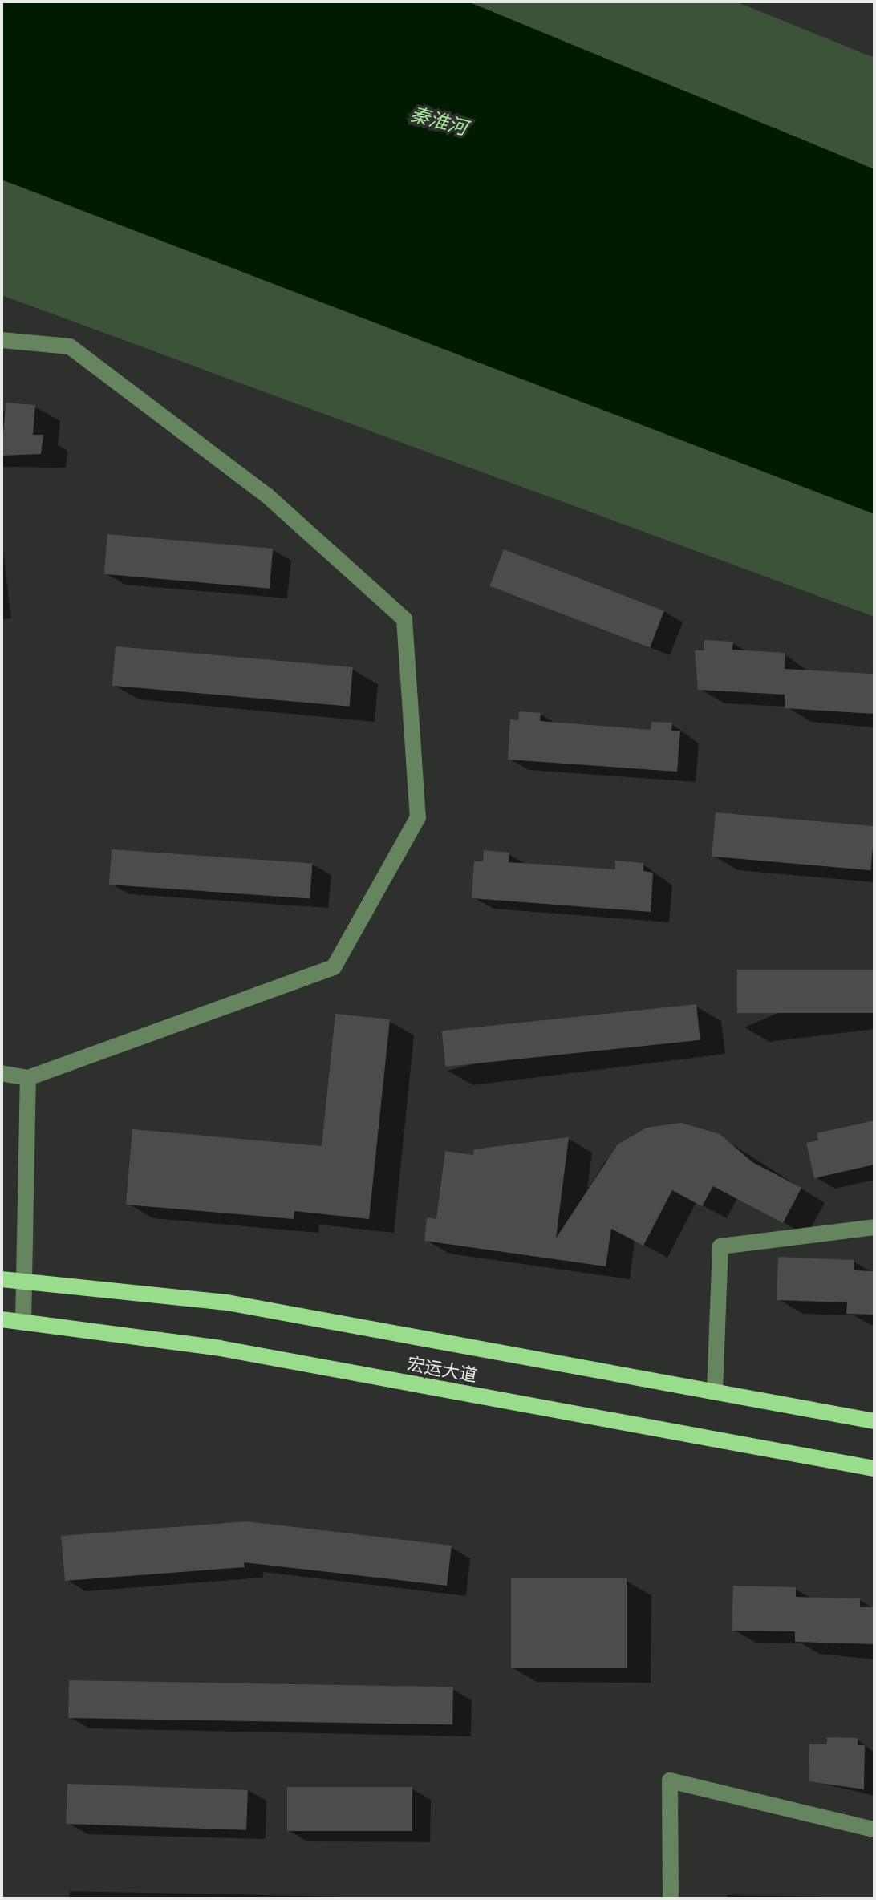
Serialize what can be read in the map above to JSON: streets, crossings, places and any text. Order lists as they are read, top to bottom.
{
  "streets": {
    "main road": ["宏运大道"]
  },
  "water": ["秦淮河"]
}
